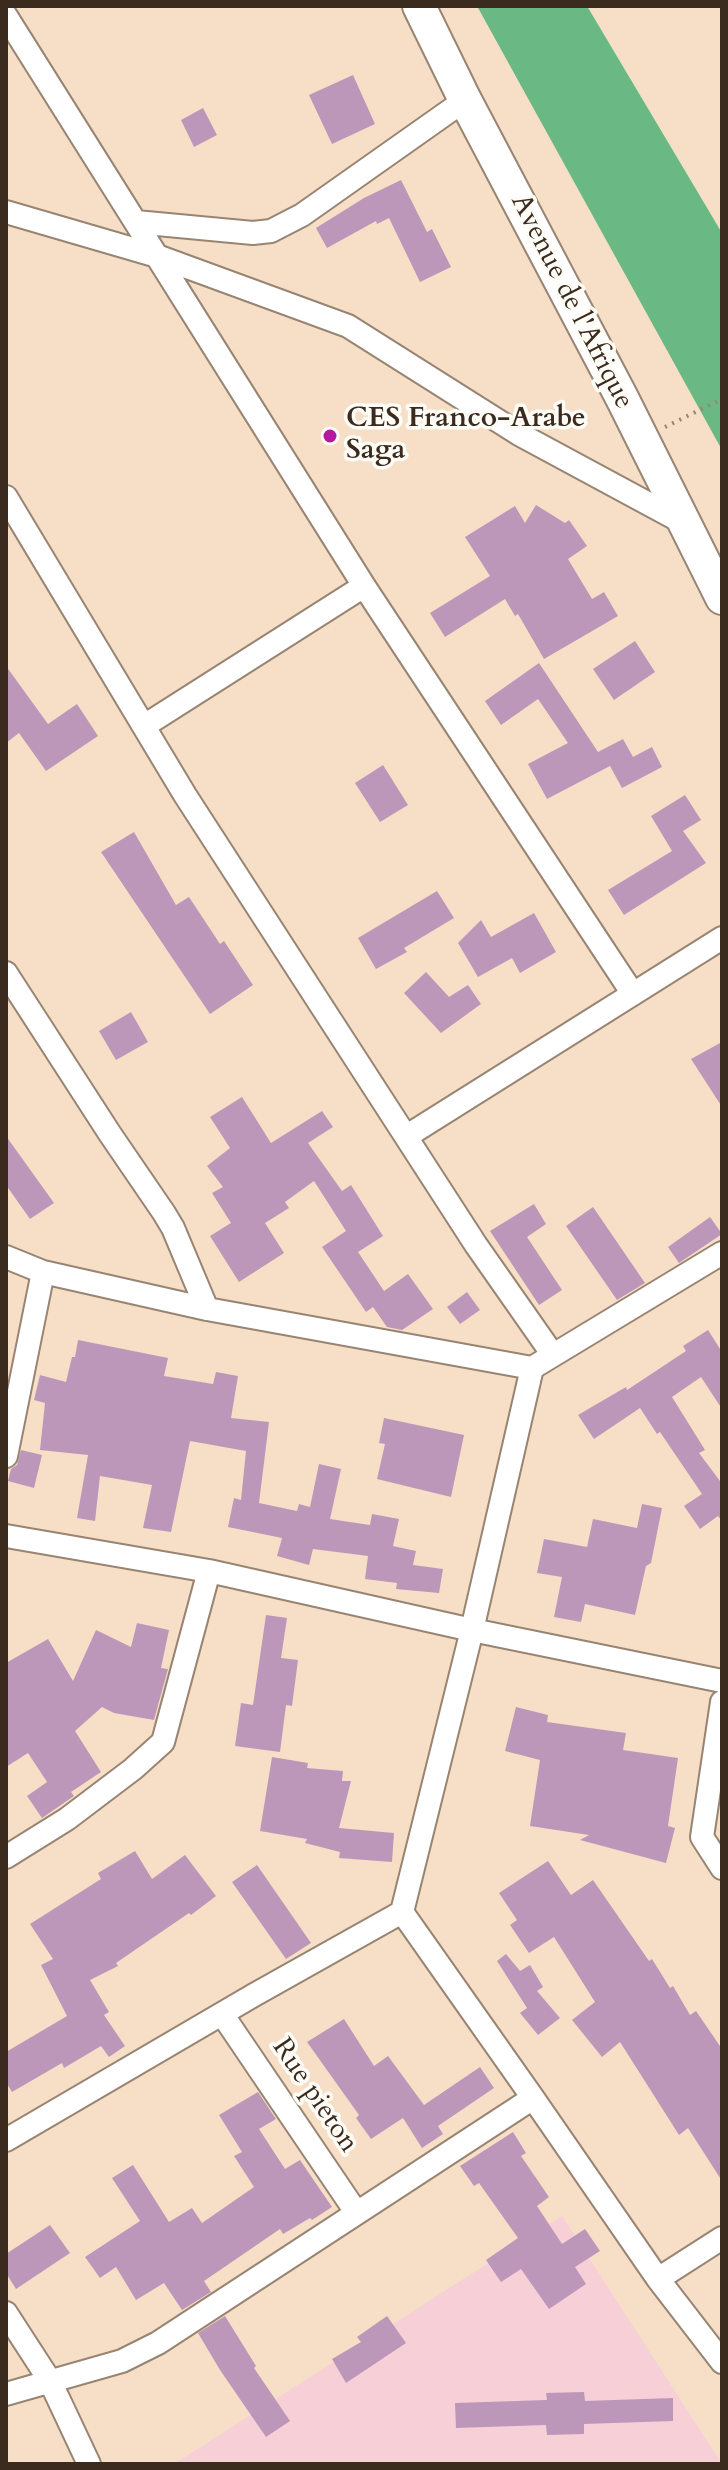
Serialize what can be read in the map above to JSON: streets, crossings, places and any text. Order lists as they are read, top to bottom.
{
  "streets": {
    "main road": ["Avenue de l'Afrique"],
    "street": ["Rue pieton"]
  },
  "places": ["CES Franco-Arabe Saga"]
}
